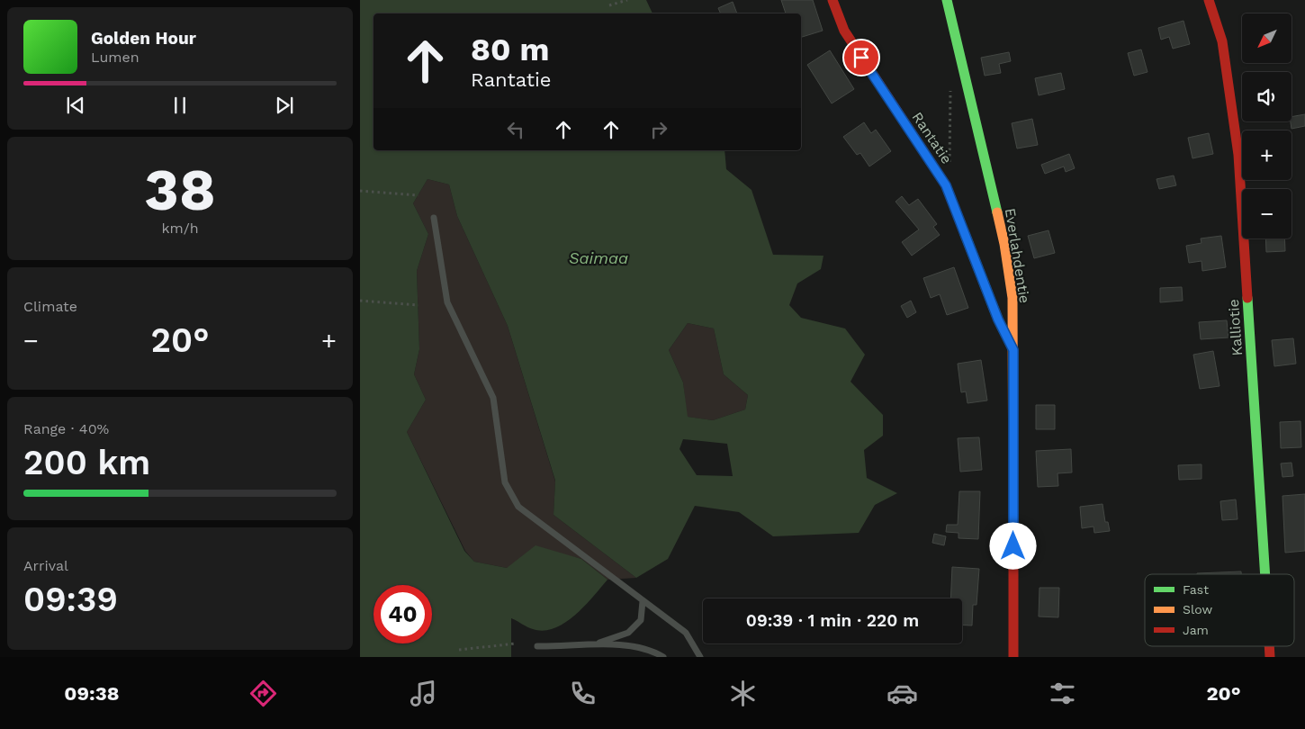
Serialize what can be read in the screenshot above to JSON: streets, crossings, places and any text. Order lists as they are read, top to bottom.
{
  "streets": {
    "street": ["Rantatie", "Everlahdentie", "Kalliotie"]
  },
  "crossings": [
    ["Rantatie", "Everlahdentie"]
  ],
  "water": ["Saimaa"],
  "legend": ["Fast", "Slow", "Jam"],
  "north": "bottom left",
  "page": {
    "map_buttons": ["+", "−"],
    "turn": ["80 m", "Rantatie"],
    "song": ["Golden Hour", "Lumen"],
    "tile": [
      ["38", "km/h"],
      "Climate",
      ["Range · 40%", "200 km"],
      ["Arrival", "09:39"]
    ],
    "heat": ["−", "20°", "+"],
    "limit": "40",
    "trip": "09:39 · 1 min · 220 m",
    "tabs": ["09:38", "20°"]
  }
}
